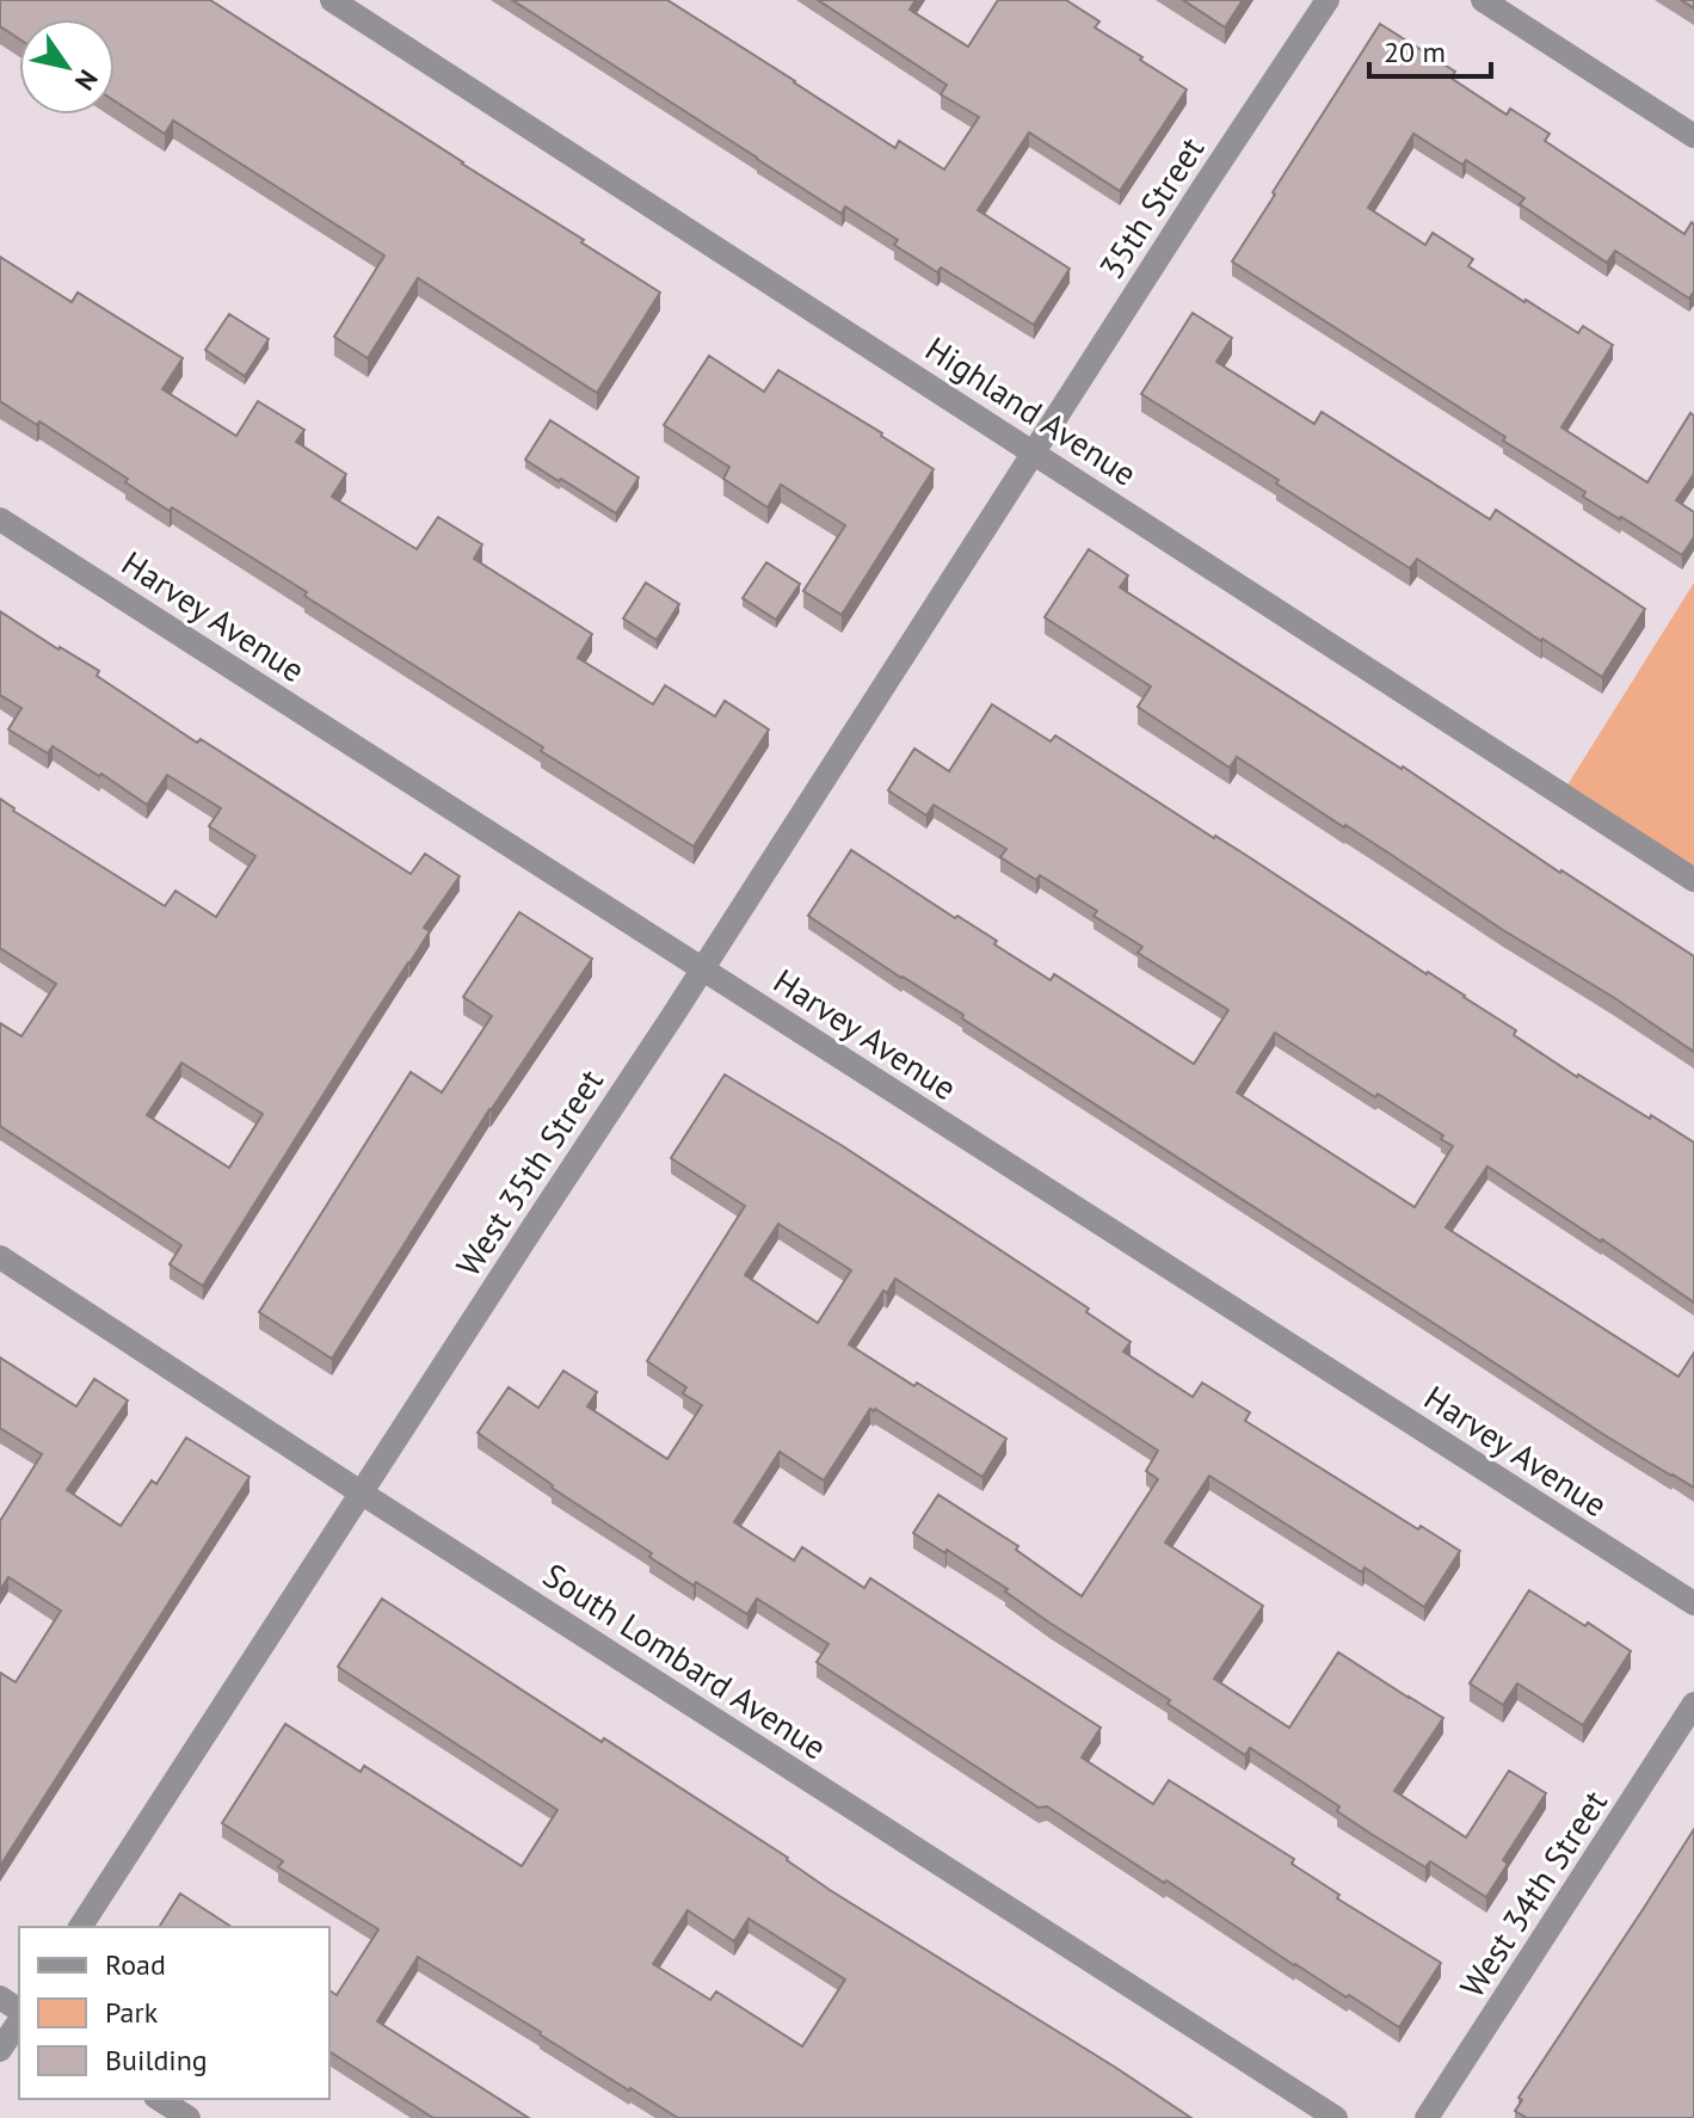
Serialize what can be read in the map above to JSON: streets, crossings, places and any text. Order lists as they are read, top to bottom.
{
  "streets": {
    "street": [
      "35th Street",
      "Highland Avenue",
      "Harvey Avenue",
      "West 35th Street",
      "South Lombard Avenue",
      "West 34th Street"
    ]
  },
  "crossings": [
    ["35th Street", "Highland Avenue"],
    ["35th Street", "West 35th Street"],
    ["Highland Avenue", "West 35th Street"],
    ["Harvey Avenue", "West 35th Street"],
    ["West 35th Street", "South Lombard Avenue"]
  ],
  "legend": ["Road", "Park", "Building"],
  "scale_bar": "20 m",
  "north": "bottom right"
}
